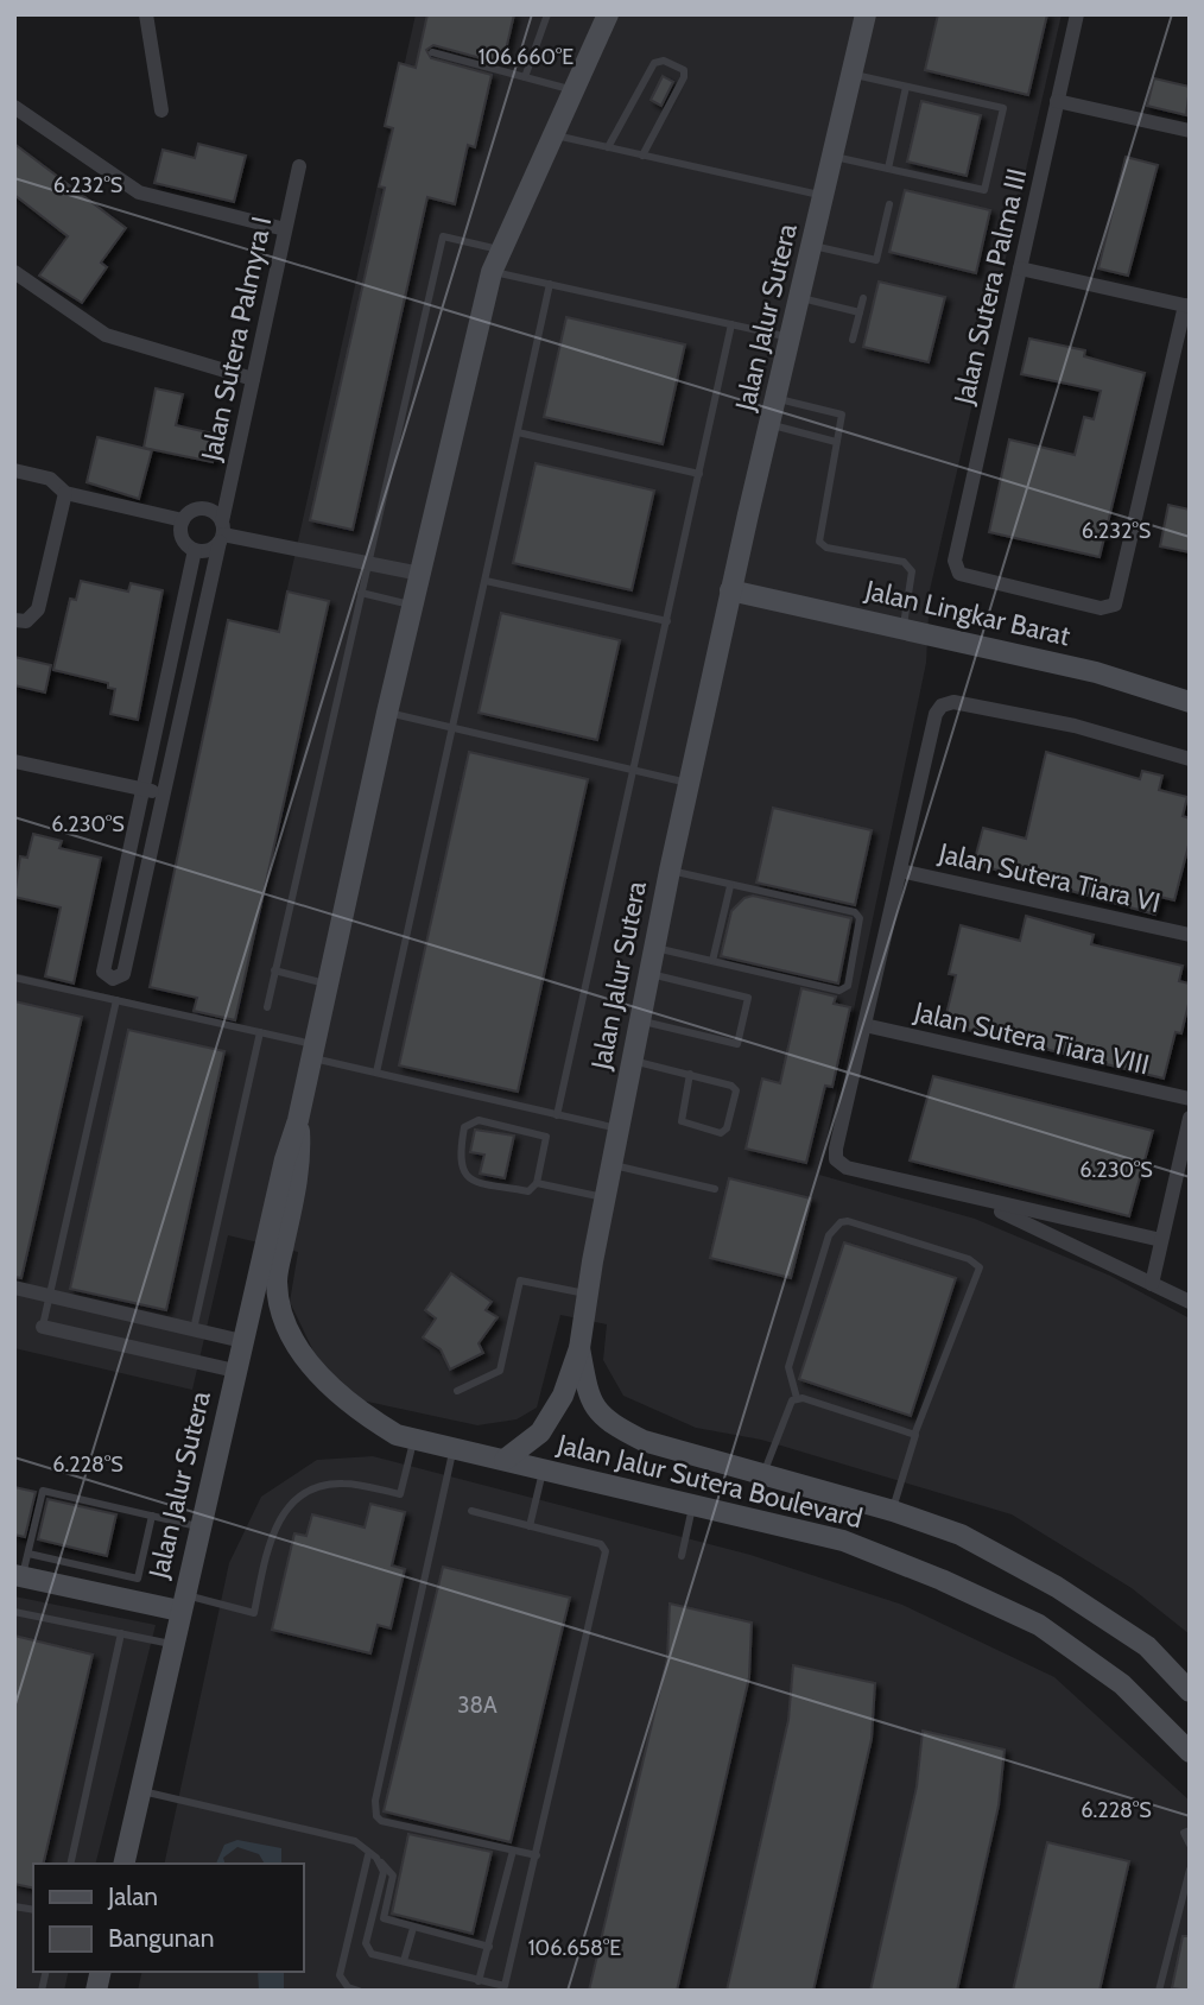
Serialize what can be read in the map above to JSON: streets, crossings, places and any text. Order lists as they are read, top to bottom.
{
  "streets": {
    "main road": ["Jalan Jalur Sutera", "Jalan Lingkar Barat", "Jalan Jalur Sutera Boulevard"],
    "street": [
      "Jalan Sutera Palma III",
      "Jalan Sutera Palmyra I",
      "Jalan Sutera Tiara VI",
      "Jalan Sutera Tiara VIII"
    ]
  },
  "crossings": [
    ["Jalan Jalur Sutera", "Jalan Lingkar Barat"],
    ["Jalan Jalur Sutera", "Jalan Jalur Sutera Boulevard"]
  ],
  "house_numbers": ["38A"],
  "legend": ["Jalan", "Bangunan"],
  "coordinates": [
    "106.660°E",
    "6.232°S",
    "6.230°S",
    "6.228°S",
    "106.658°E"
  ]
}
